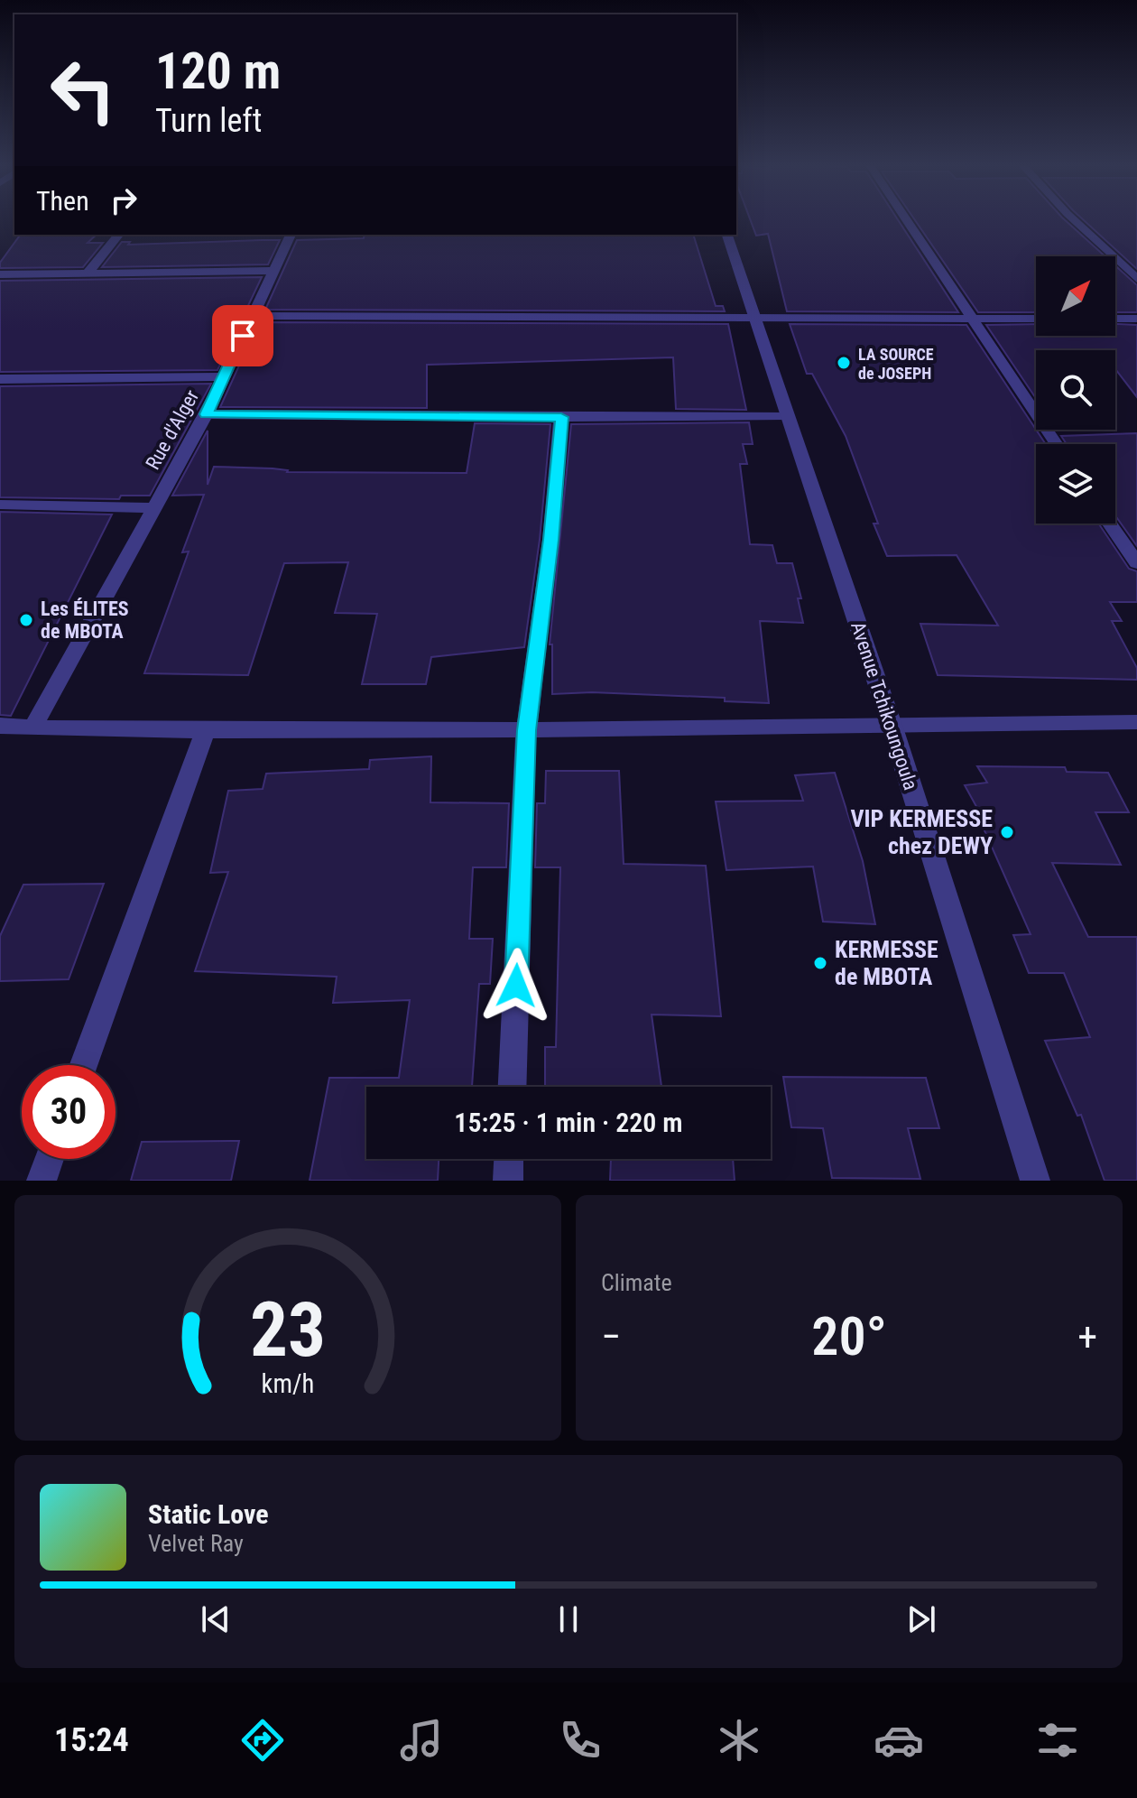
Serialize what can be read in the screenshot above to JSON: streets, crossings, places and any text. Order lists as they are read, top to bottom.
{
  "streets": {
    "street": ["Rue d'Alger", "Avenue Tchikoungoula"]
  },
  "places": [
    "LA SOURCE de JOSEPH",
    "Les ÉLITES de MBOTA",
    "VIP KERMESSE chez DEWY",
    "KERMESSE de MBOTA"
  ],
  "north": "top right",
  "page": {
    "turn": ["120 m", "Turn left"],
    "then": "Then",
    "limit": "30",
    "trip": "15:25 · 1 min · 220 m",
    "tile": "Climate",
    "heat": ["−", "20°", "+"],
    "song": ["Static Love", "Velvet Ray"],
    "tabs": "15:24",
    "gauge": ["23", "km/h"]
  }
}
